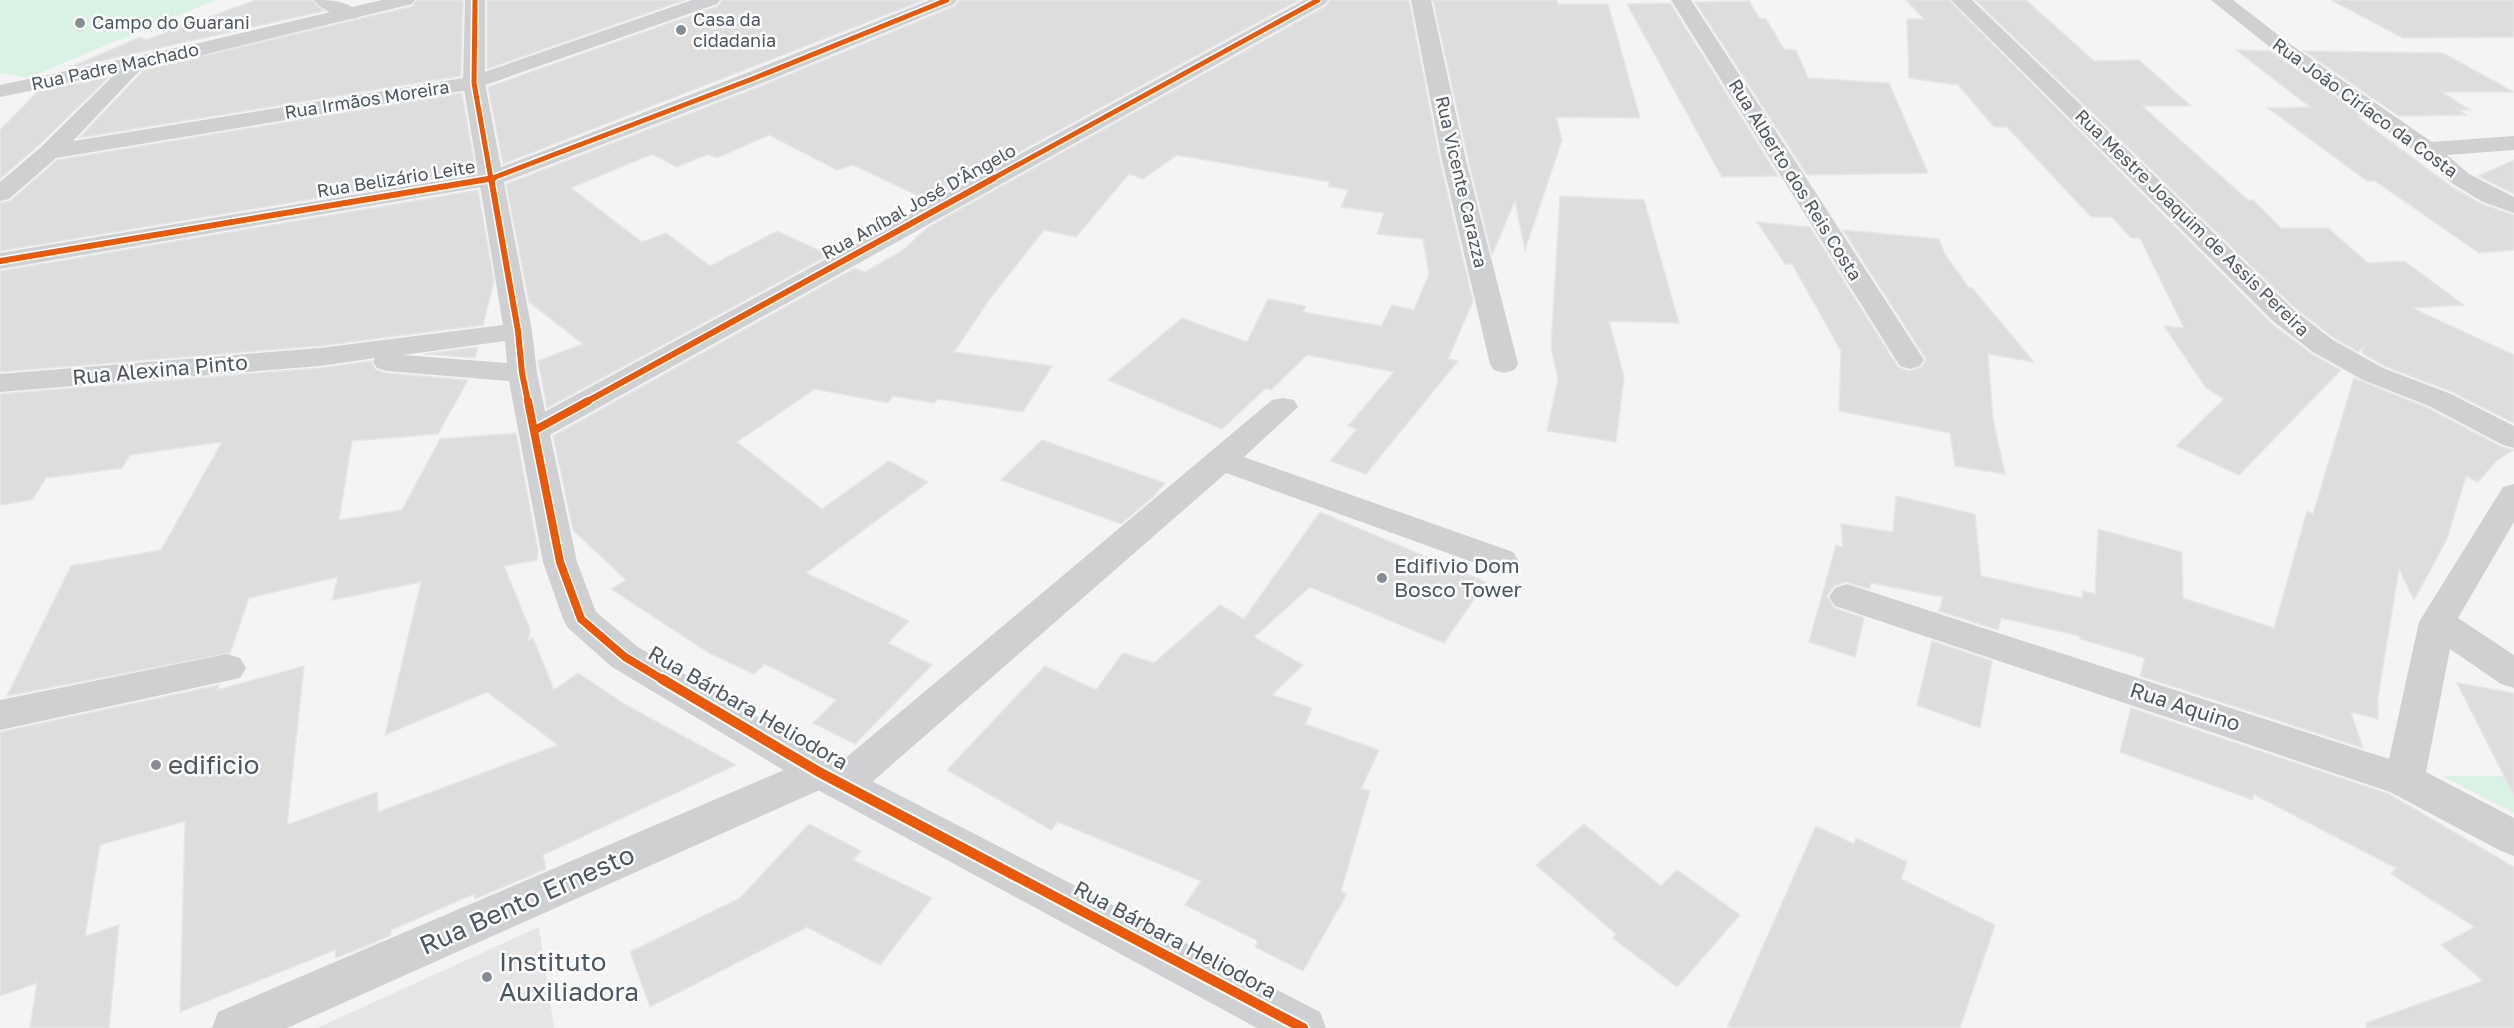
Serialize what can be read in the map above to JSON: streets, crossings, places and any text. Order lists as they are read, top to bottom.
{
  "streets": {
    "street": [
      "Rua Padre Machado",
      "Rua Irmãos Moreira",
      "Rua João Ciríaco da Costa",
      "Rua Belizário Leite",
      "Rua Alberto dos Reis Costa",
      "Rua Vicente Carazza",
      "Rua Aníbal José D'Ângelo",
      "Rua Mestre Joaquim de Assis Pereira",
      "Rua Alexina Pinto",
      "Rua Aquino",
      "Rua Bárbara Heliodora",
      "Rua Bento Ernesto"
    ]
  },
  "crossings": [
    ["Rua Irmãos Moreira", "Rua Bárbara Heliodora"],
    ["Rua Belizário Leite", "Rua Bárbara Heliodora"],
    ["Rua Aníbal José D'Ângelo", "Rua Bárbara Heliodora"],
    ["Rua Alexina Pinto", "Rua Bárbara Heliodora"],
    ["Rua Bárbara Heliodora", "Rua Bento Ernesto"]
  ],
  "places": [
    "Campo do Guarani",
    "Casa da cidadania",
    "Edifivio Dom Bosco Tower",
    "edificio",
    "Instituto Auxiliadora"
  ]
}
